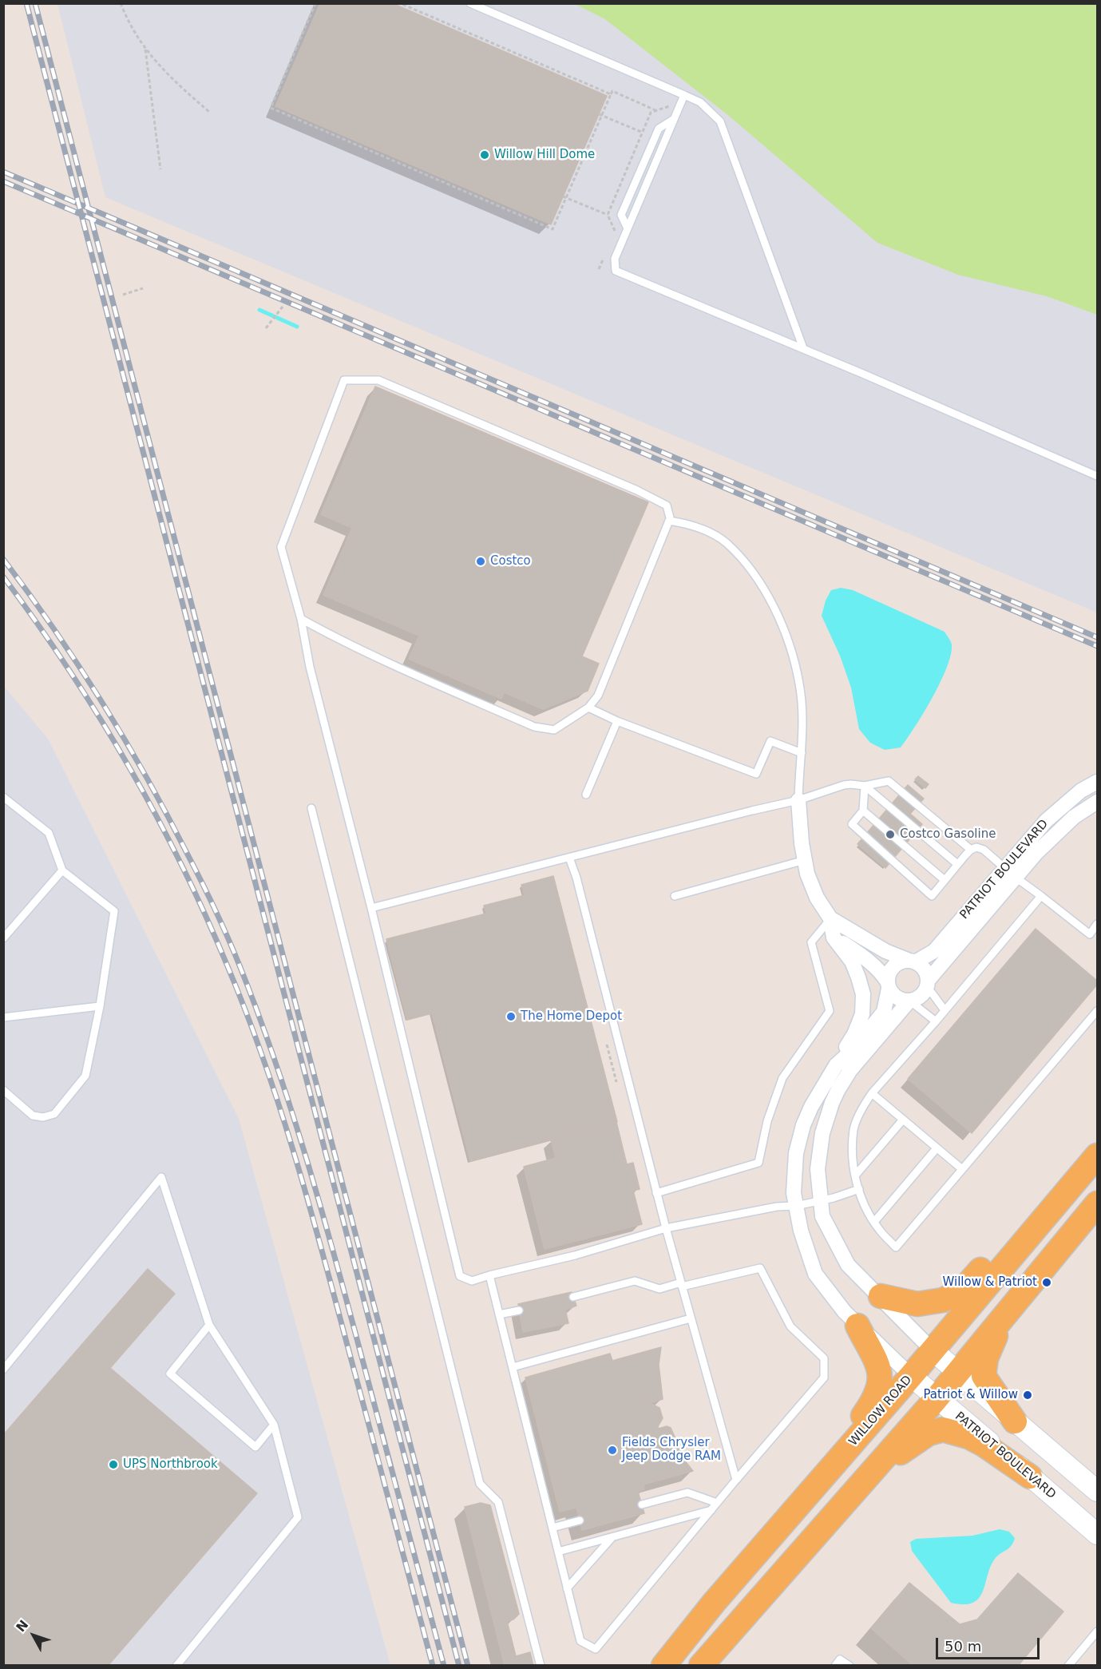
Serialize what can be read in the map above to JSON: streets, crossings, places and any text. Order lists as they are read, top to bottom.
{
  "streets": {
    "main road": ["PATRIOT BOULEVARD", "WILLOW ROAD"]
  },
  "crossings": [
    ["PATRIOT BOULEVARD", "WILLOW ROAD"]
  ],
  "places": [
    "Willow Hill Dome",
    "Costco",
    "Costco Gasoline",
    "The Home Depot",
    "Willow & Patriot",
    "Patriot & Willow",
    "Fields Chrysler Jeep Dodge RAM",
    "UPS Northbrook"
  ],
  "scale_bar": "50 m",
  "north": "top left"
}
